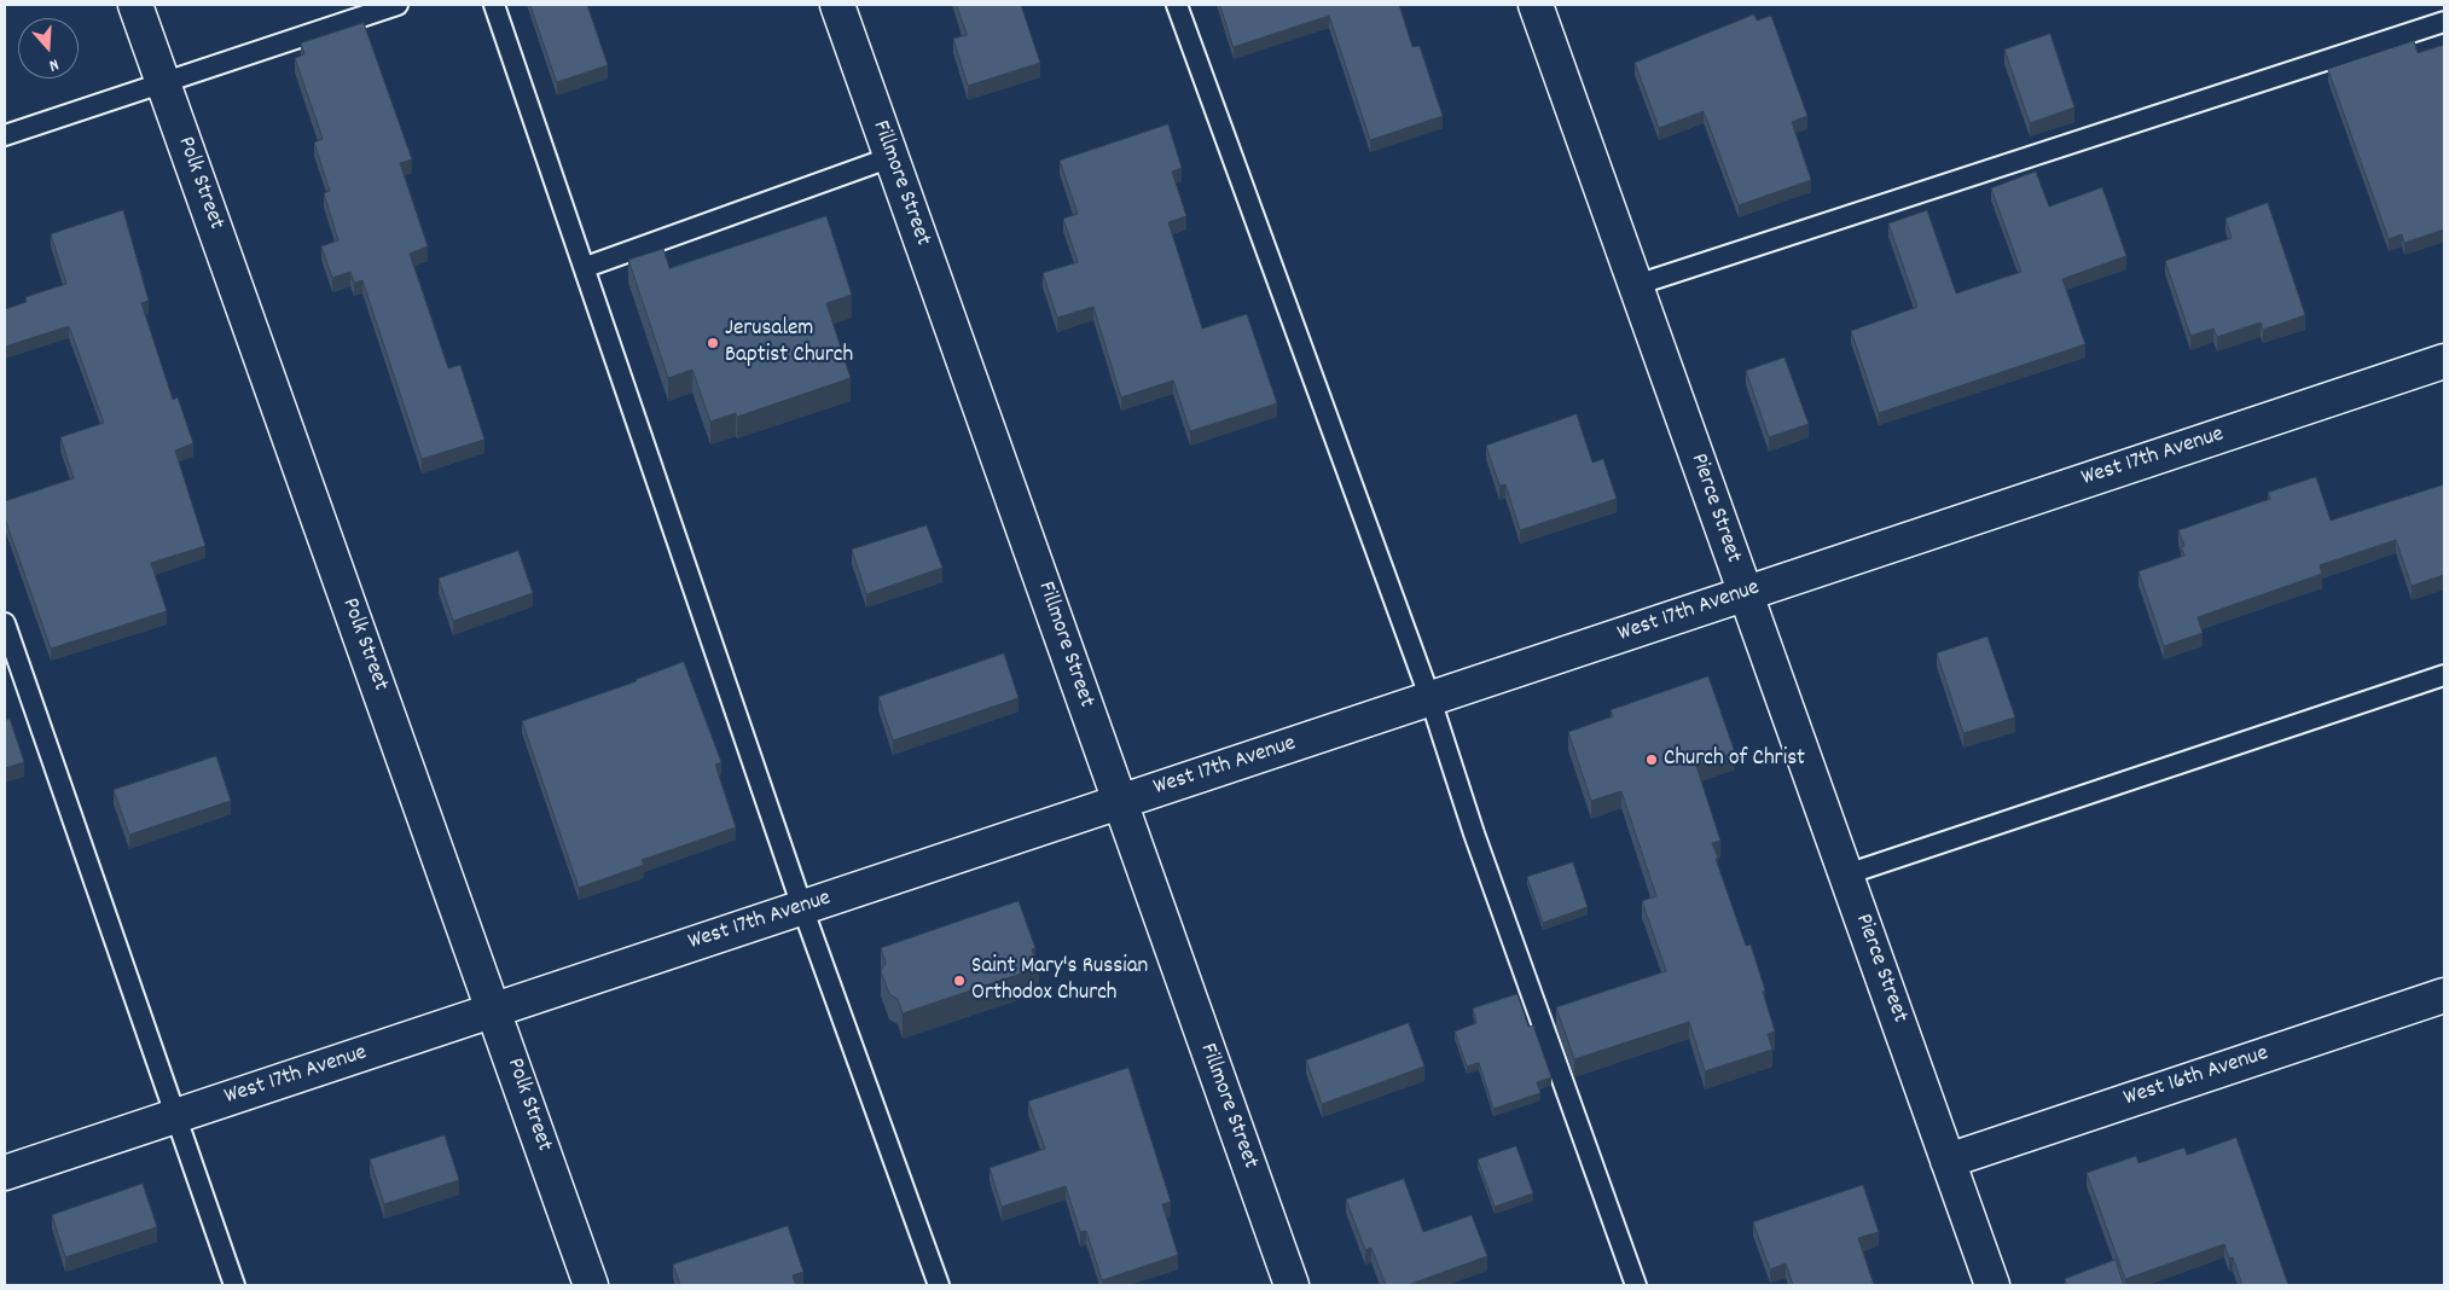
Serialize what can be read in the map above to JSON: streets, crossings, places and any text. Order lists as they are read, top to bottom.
{
  "streets": {
    "street": [
      "Polk Street",
      "Fillmore Street",
      "West 17th Avenue",
      "Pierce Street",
      "West 16th Avenue"
    ]
  },
  "crossings": [
    ["Polk Street", "West 17th Avenue"],
    ["Fillmore Street", "West 17th Avenue"],
    ["West 17th Avenue", "Pierce Street"],
    ["Pierce Street", "West 16th Avenue"]
  ],
  "places": ["Jerusalem Baptist Church", "Church of Christ", "Saint Mary's Russian Orthodox Church"],
  "north": "bottom"
}
